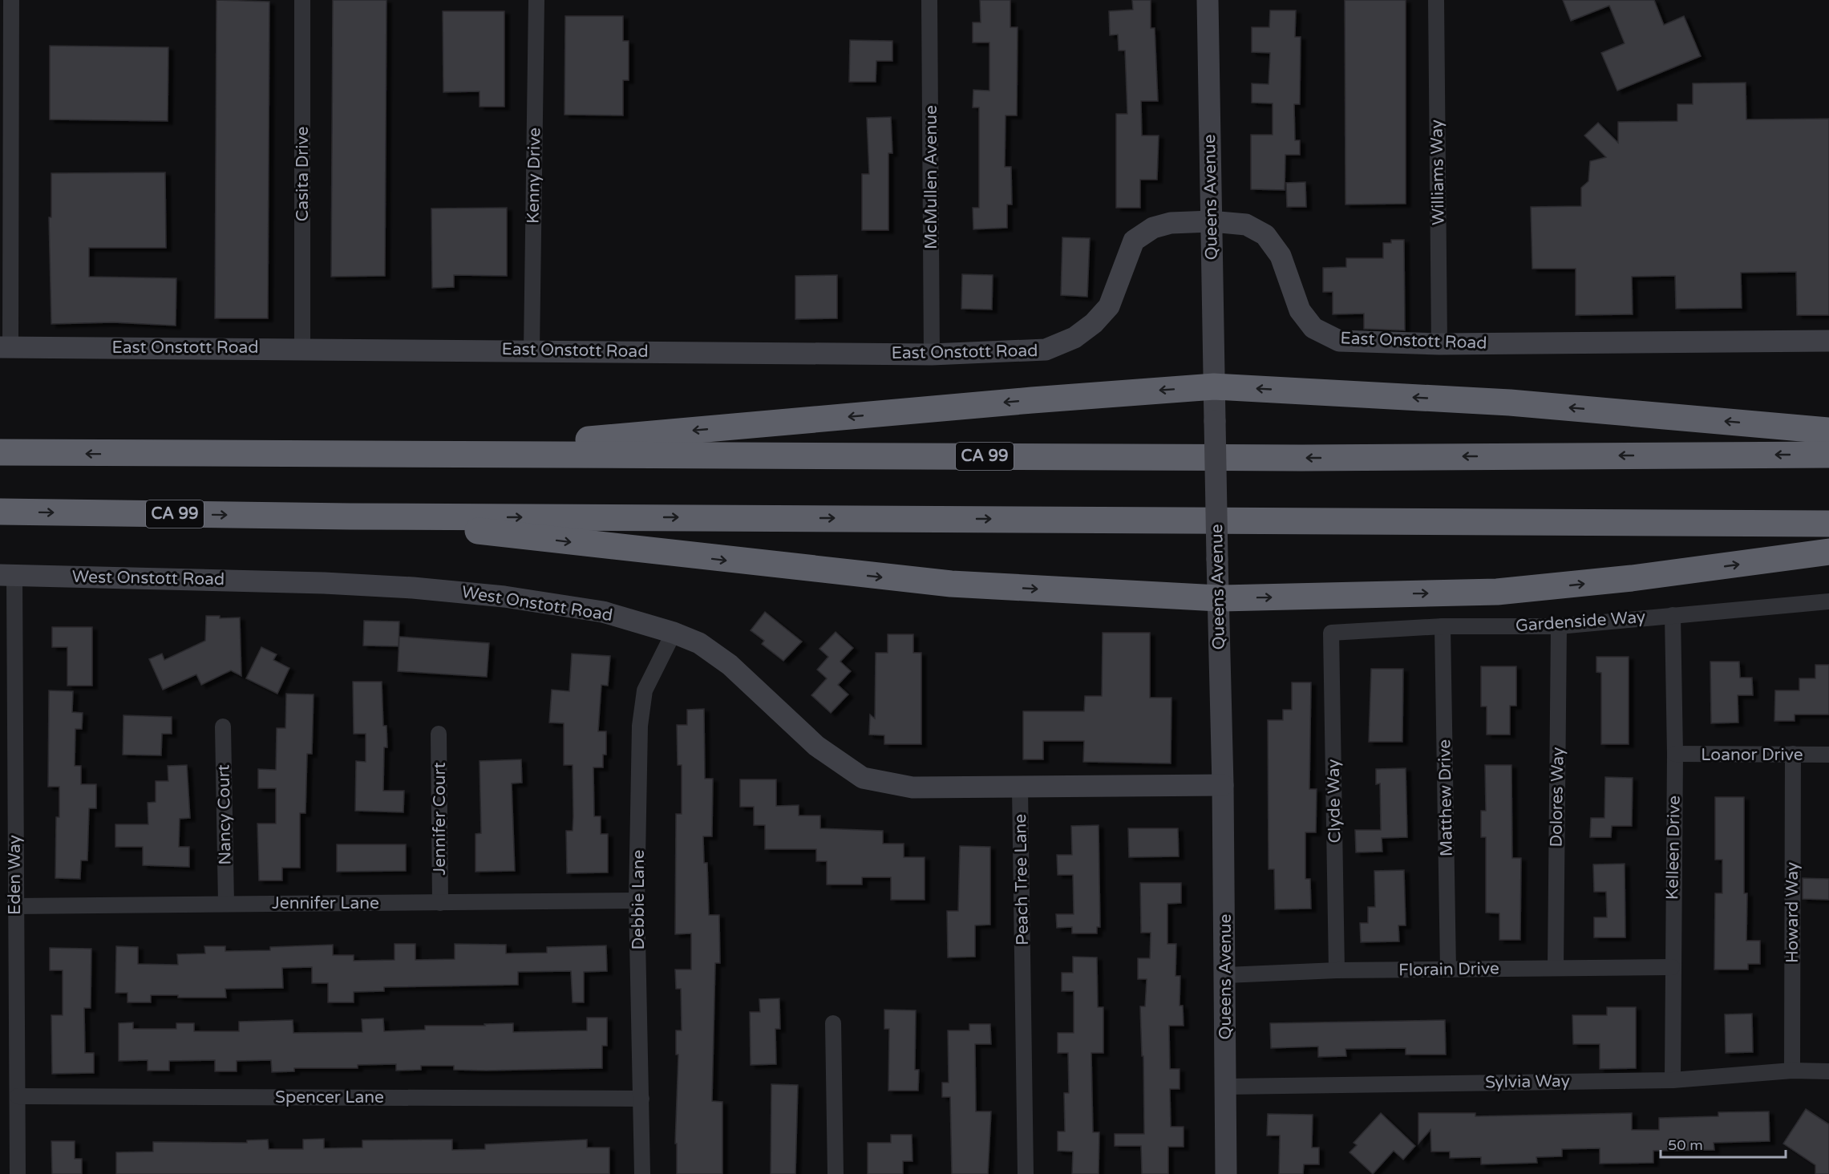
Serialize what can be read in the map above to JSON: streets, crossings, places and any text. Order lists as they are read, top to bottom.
{
  "streets": {
    "highway": ["CA 99"],
    "street": [
      "Williams Way",
      "Casita Drive",
      "Kenny Drive",
      "McMullen Avenue",
      "Queens Avenue",
      "East Onstott Road",
      "West Onstott Road",
      "Gardenside Way",
      "Loanor Drive",
      "Dolores Way",
      "Matthew Drive",
      "Clyde Way",
      "Nancy Court",
      "Jennifer Court",
      "Kelleen Drive",
      "Eden Way",
      "Peach Tree Lane",
      "Debbie Lane",
      "Jennifer Lane",
      "Howard Way",
      "Florain Drive",
      "Sylvia Way",
      "Spencer Lane"
    ]
  },
  "crossings": [
    ["Williams Way", "East Onstott Road"],
    ["Casita Drive", "East Onstott Road"],
    ["Kenny Drive", "East Onstott Road"],
    ["McMullen Avenue", "East Onstott Road"],
    ["Queens Avenue", "East Onstott Road"],
    ["Queens Avenue", "Florain Drive"],
    ["Queens Avenue", "Sylvia Way"],
    ["West Onstott Road", "Eden Way"],
    ["West Onstott Road", "Peach Tree Lane"],
    ["West Onstott Road", "Debbie Lane"],
    ["Gardenside Way", "Dolores Way"],
    ["Gardenside Way", "Matthew Drive"],
    ["Gardenside Way", "Clyde Way"],
    ["Gardenside Way", "Kelleen Drive"],
    ["Loanor Drive", "Kelleen Drive"],
    ["Loanor Drive", "Howard Way"],
    ["Dolores Way", "Florain Drive"],
    ["Matthew Drive", "Florain Drive"],
    ["Clyde Way", "Florain Drive"],
    ["Nancy Court", "Jennifer Lane"],
    ["Jennifer Court", "Jennifer Lane"],
    ["Kelleen Drive", "Florain Drive"],
    ["Kelleen Drive", "Sylvia Way"],
    ["Eden Way", "Jennifer Lane"],
    ["Eden Way", "Spencer Lane"],
    ["Debbie Lane", "Jennifer Lane"],
    ["Debbie Lane", "Spencer Lane"],
    ["Howard Way", "Sylvia Way"]
  ],
  "scale_bar": "50 m"
}
